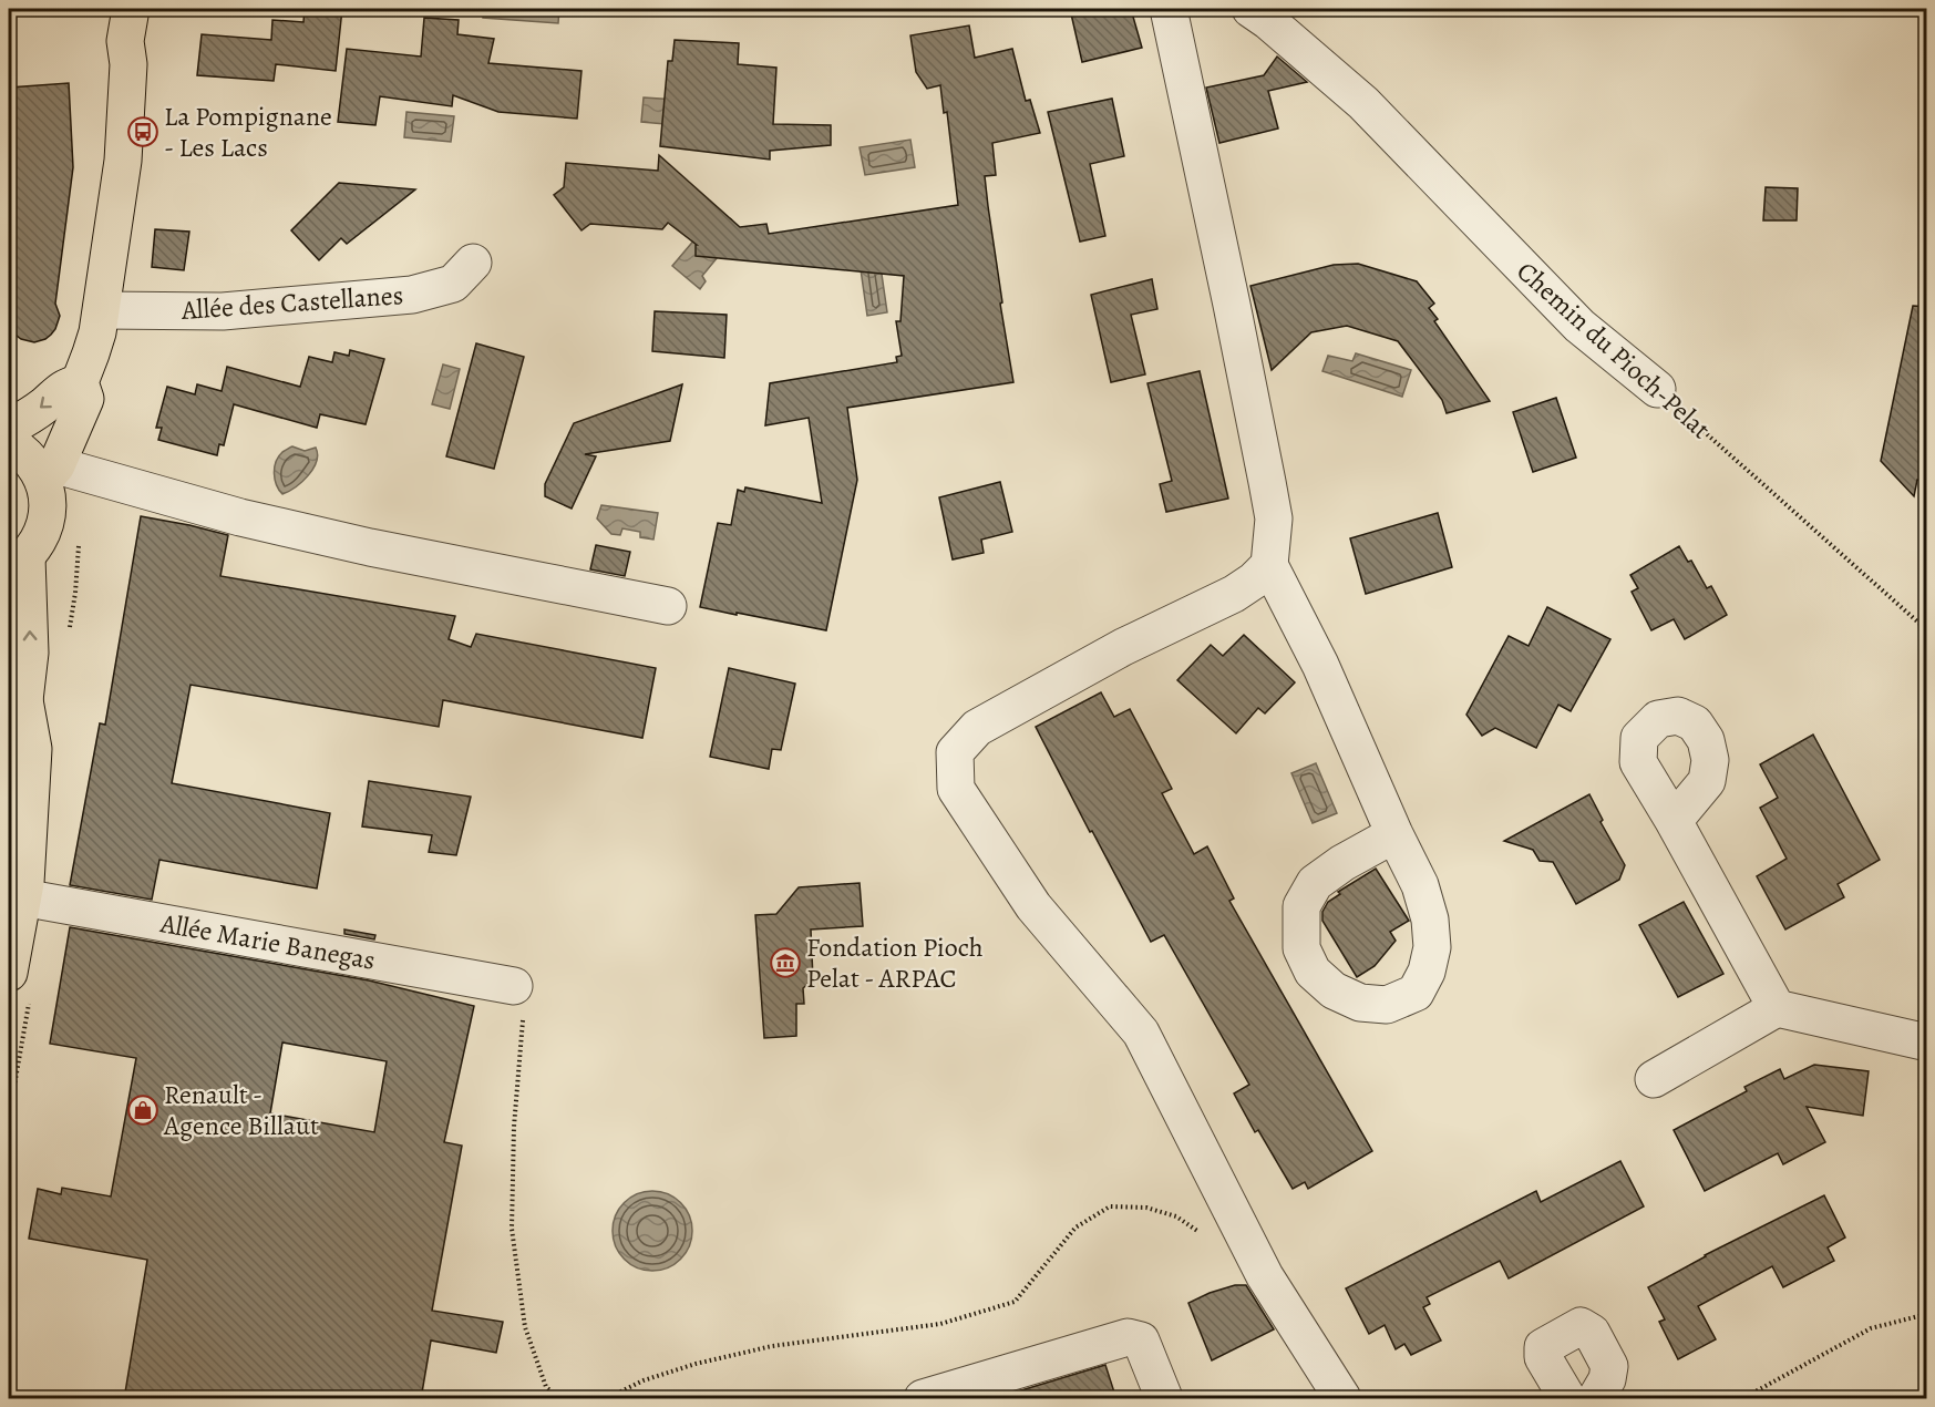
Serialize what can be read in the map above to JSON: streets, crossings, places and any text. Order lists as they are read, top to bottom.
{
  "streets": {
    "street": ["Allée des Castellanes", "Chemin du Pioch-Pelat", "Allée Marie Banegas"]
  },
  "places": {
    "bus stop": ["La Pompignane - Les Lacs"],
    "museum": ["Fondation Pioch Pelat - ARPAC"],
    "shop": ["Renault - Agence Billaut"]
  }
}
